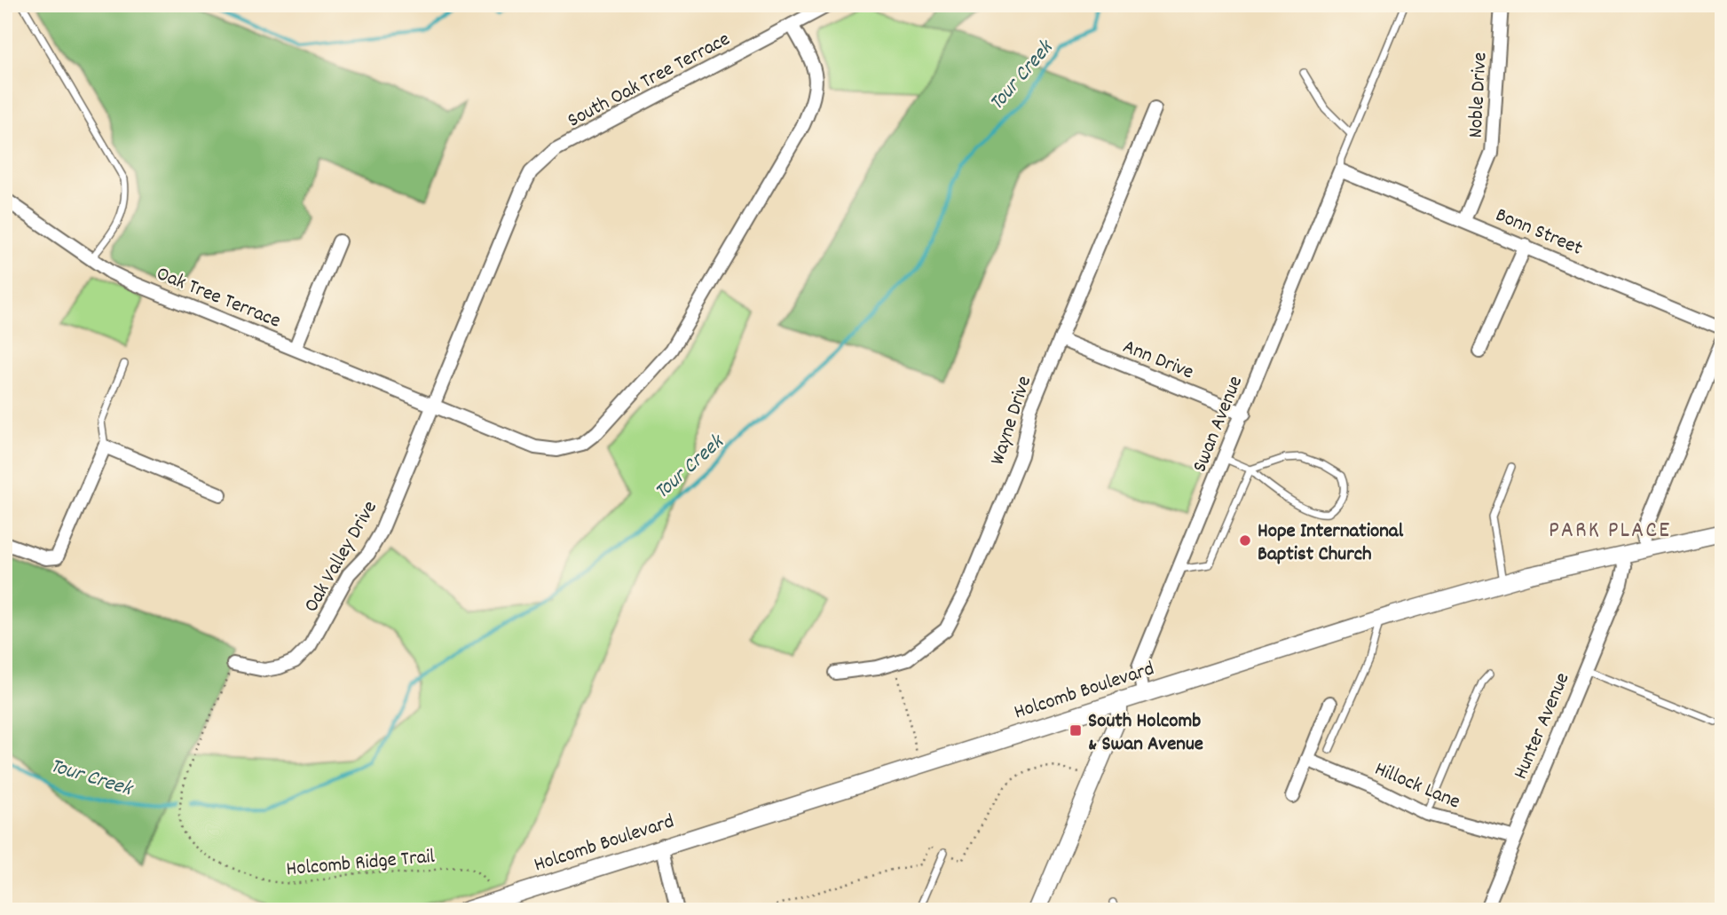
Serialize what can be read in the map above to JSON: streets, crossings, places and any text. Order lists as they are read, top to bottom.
{
  "streets": {
    "street": [
      "South Oak Tree Terrace",
      "Noble Drive",
      "Bonn Street",
      "Oak Tree Terrace",
      "Ann Drive",
      "Wayne Drive",
      "Swan Avenue",
      "Oak Valley Drive",
      "Holcomb Boulevard",
      "Hunter Avenue",
      "Hillock Lane"
    ],
    "path": ["Holcomb Ridge Trail"]
  },
  "crossings": [
    ["South Oak Tree Terrace", "Oak Tree Terrace"],
    ["South Oak Tree Terrace", "Oak Valley Drive"],
    ["Noble Drive", "Bonn Street"],
    ["Bonn Street", "Swan Avenue"],
    ["Oak Tree Terrace", "Oak Valley Drive"],
    ["Ann Drive", "Wayne Drive"],
    ["Ann Drive", "Swan Avenue"],
    ["Swan Avenue", "Holcomb Boulevard"],
    ["Oak Valley Drive", "Holcomb Ridge Trail"],
    ["Holcomb Boulevard", "Hunter Avenue"],
    ["Holcomb Boulevard", "Holcomb Ridge Trail"],
    ["Hunter Avenue", "Hillock Lane"]
  ],
  "districts": ["PARK PLACE"],
  "water": ["Tour Creek"],
  "places": {
    "other": ["Hope International Baptist Church"],
    "transit": ["South Holcomb & Swan Avenue"]
  }
}
